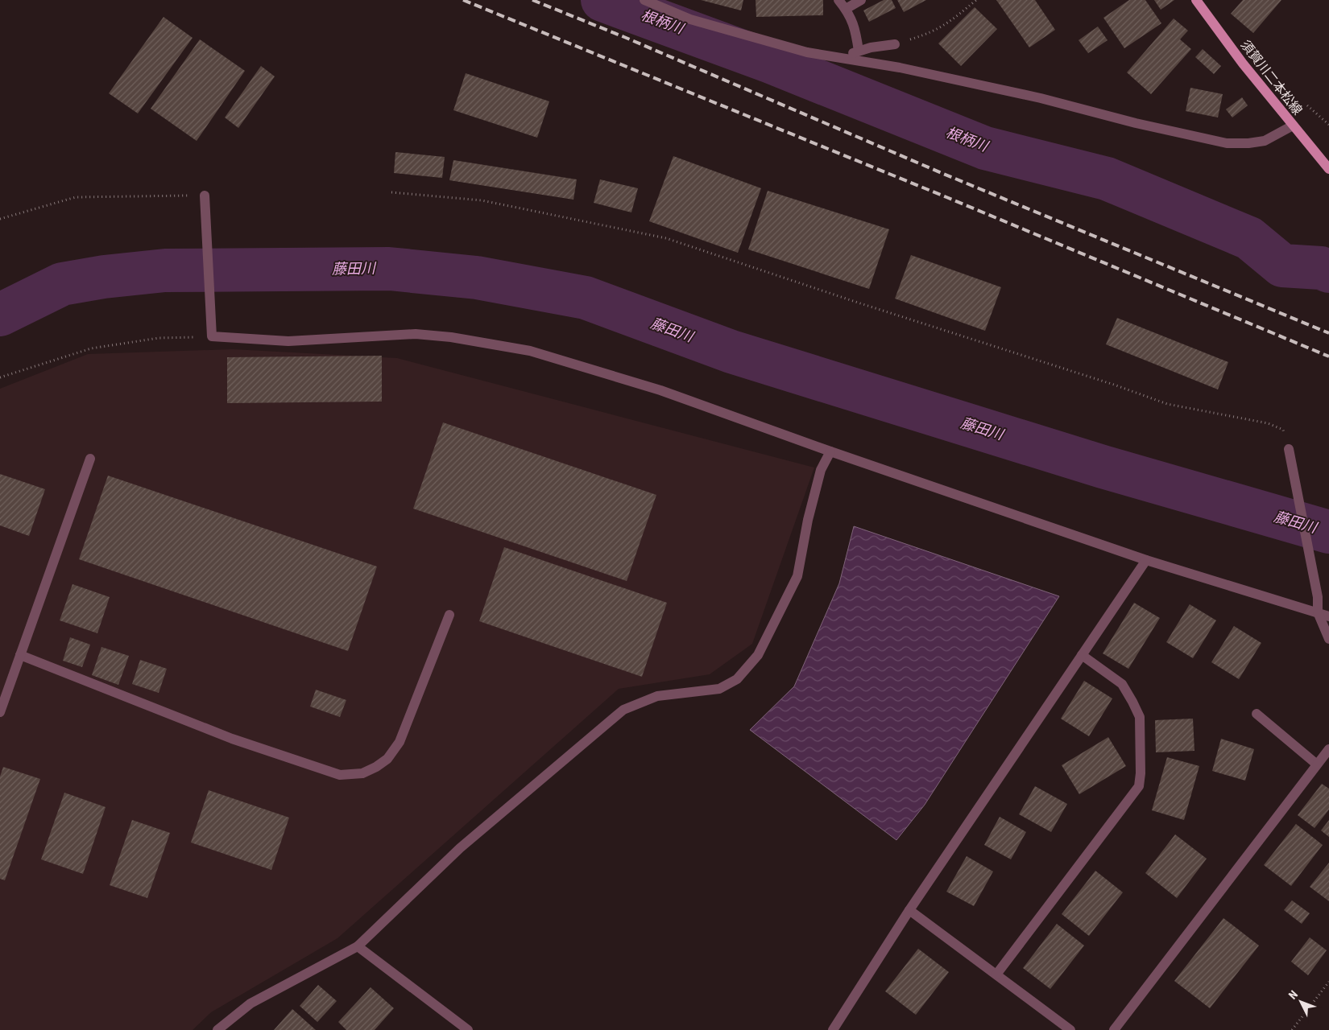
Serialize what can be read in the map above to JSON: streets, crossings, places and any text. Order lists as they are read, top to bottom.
{
  "streets": {
    "main road": ["須賀川二本松線"]
  },
  "water": ["根柄川", "藤田川"],
  "north": "top left"
}
